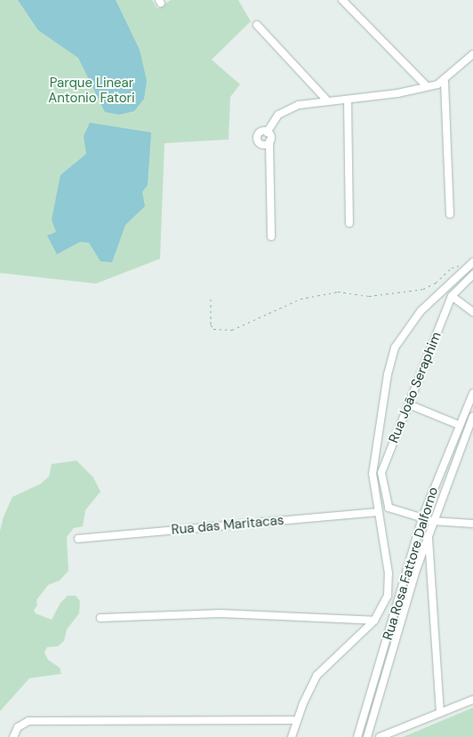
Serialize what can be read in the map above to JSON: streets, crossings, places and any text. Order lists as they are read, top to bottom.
{
  "streets": {
    "street": ["Rua João Seraphim", "Rua das Maritacas", "Rua Rosa Fattore Dalforno"]
  },
  "crossings": [
    ["Rua João Seraphim", "Rua Rosa Fattore Dalforno"]
  ],
  "parks": ["Parque Linear Antonio Fatori"]
}
